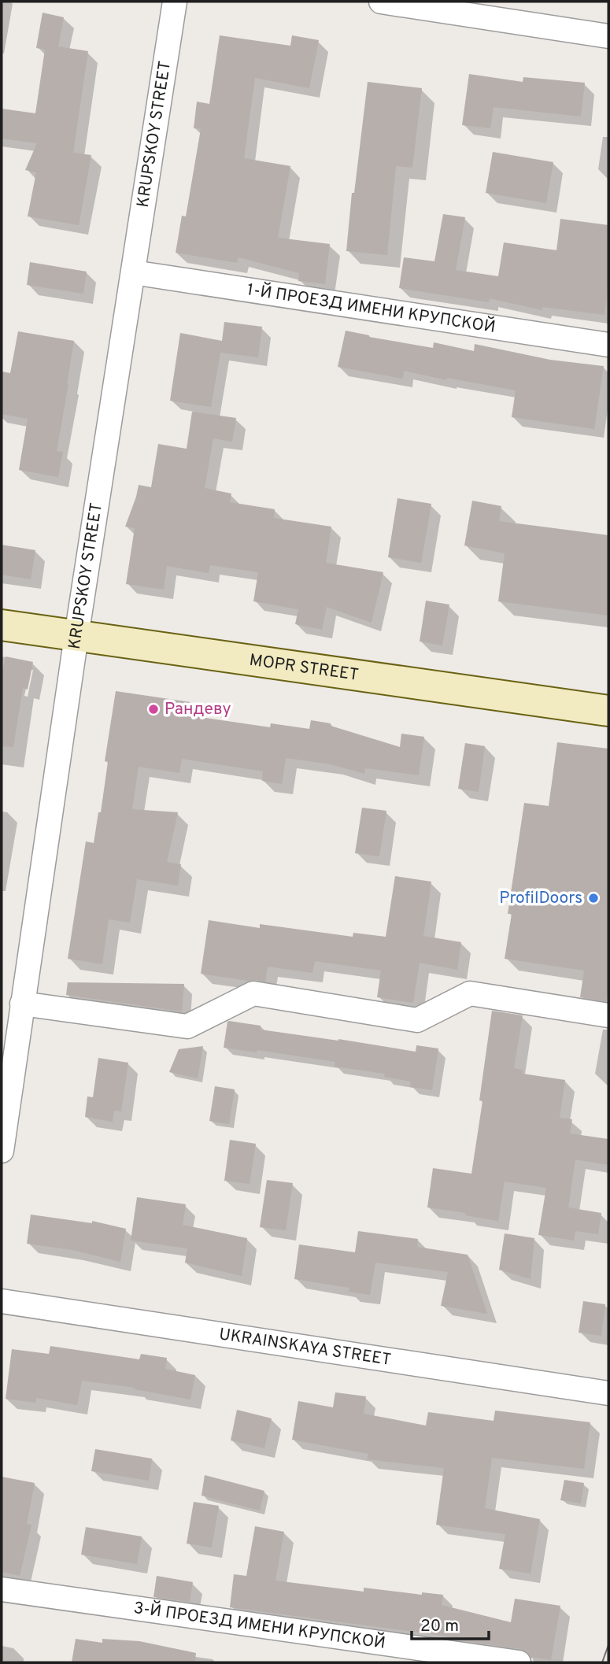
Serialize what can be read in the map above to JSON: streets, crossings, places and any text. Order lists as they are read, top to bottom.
{
  "streets": {
    "main road": ["MOPR STREET"],
    "street": [
      "KRUPSKOY STREET",
      "1-Й ПРОЕЗД ИМЕНИ КРУПСКОЙ",
      "UKRAINSKAYA STREET",
      "3-Й ПРОЕЗД ИМЕНИ КРУПСКОЙ"
    ]
  },
  "crossings": [
    ["KRUPSKOY STREET", "1-Й ПРОЕЗД ИМЕНИ КРУПСКОЙ"],
    ["KRUPSKOY STREET", "MOPR STREET"]
  ],
  "places": ["Рандеву", "ProfilDoors"],
  "scale_bar": "20 m"
}
